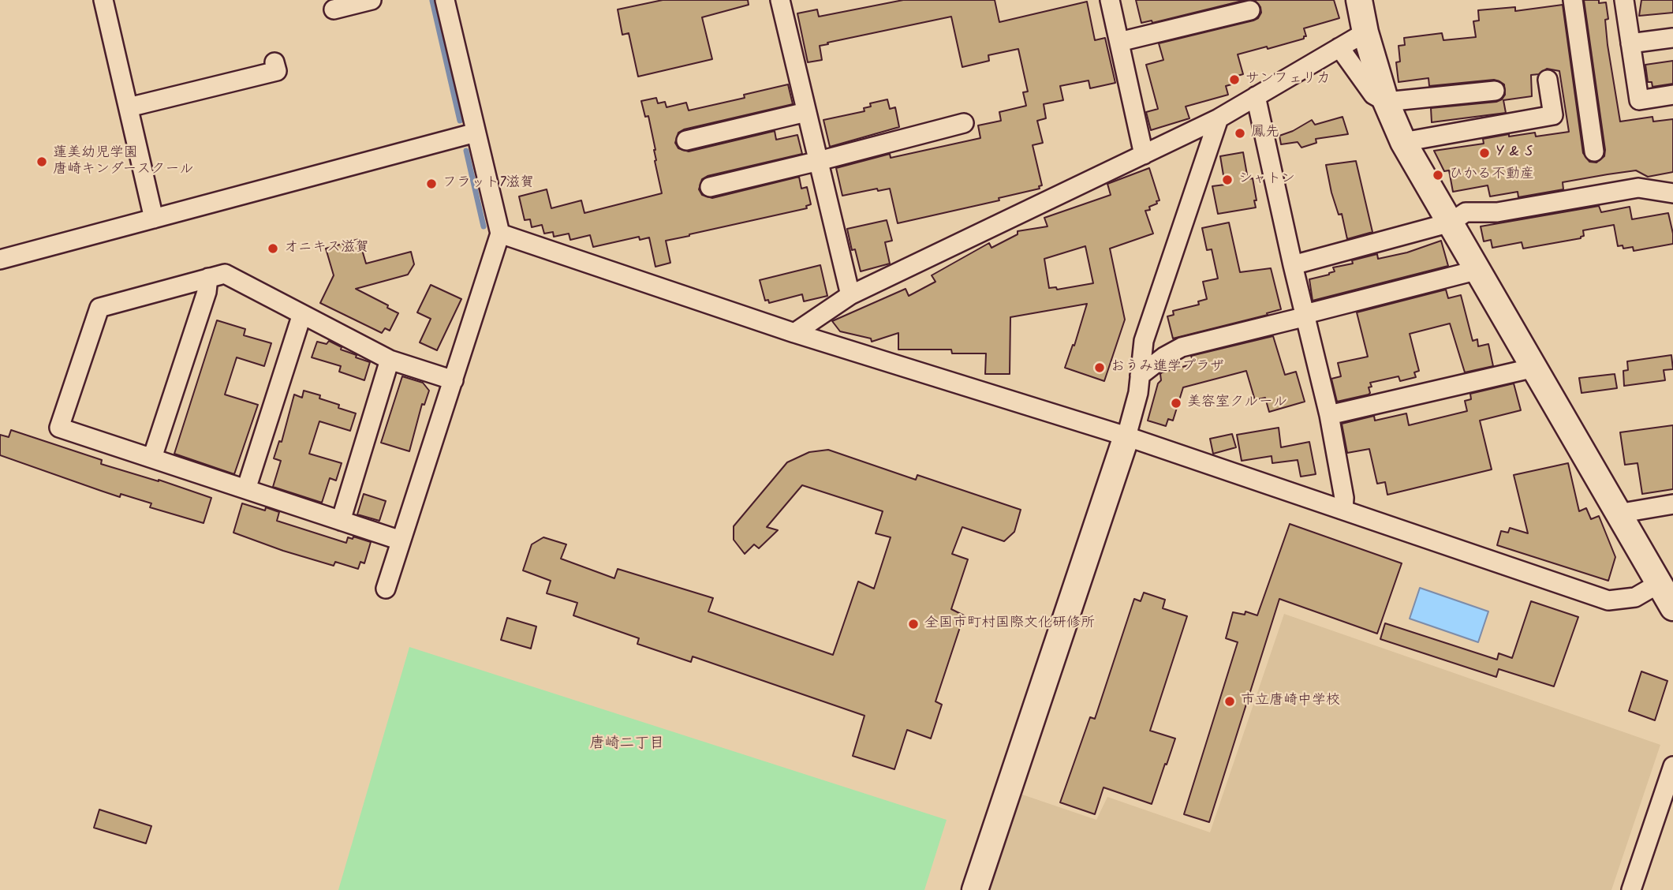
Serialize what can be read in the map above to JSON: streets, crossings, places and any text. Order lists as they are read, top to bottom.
{
  "districts": ["唐崎二丁目"],
  "places": [
    "サンフェリカ",
    "鳳先",
    "Y & S",
    "蓮美幼児学園 唐崎キンダースクール",
    "ひかる不動産",
    "シャトン",
    "フラット7滋賀",
    "オニキス滋賀",
    "おうみ進学プラザ",
    "美容室クルール",
    "全国市町村国際文化研修所",
    "市立唐崎中学校"
  ]
}
